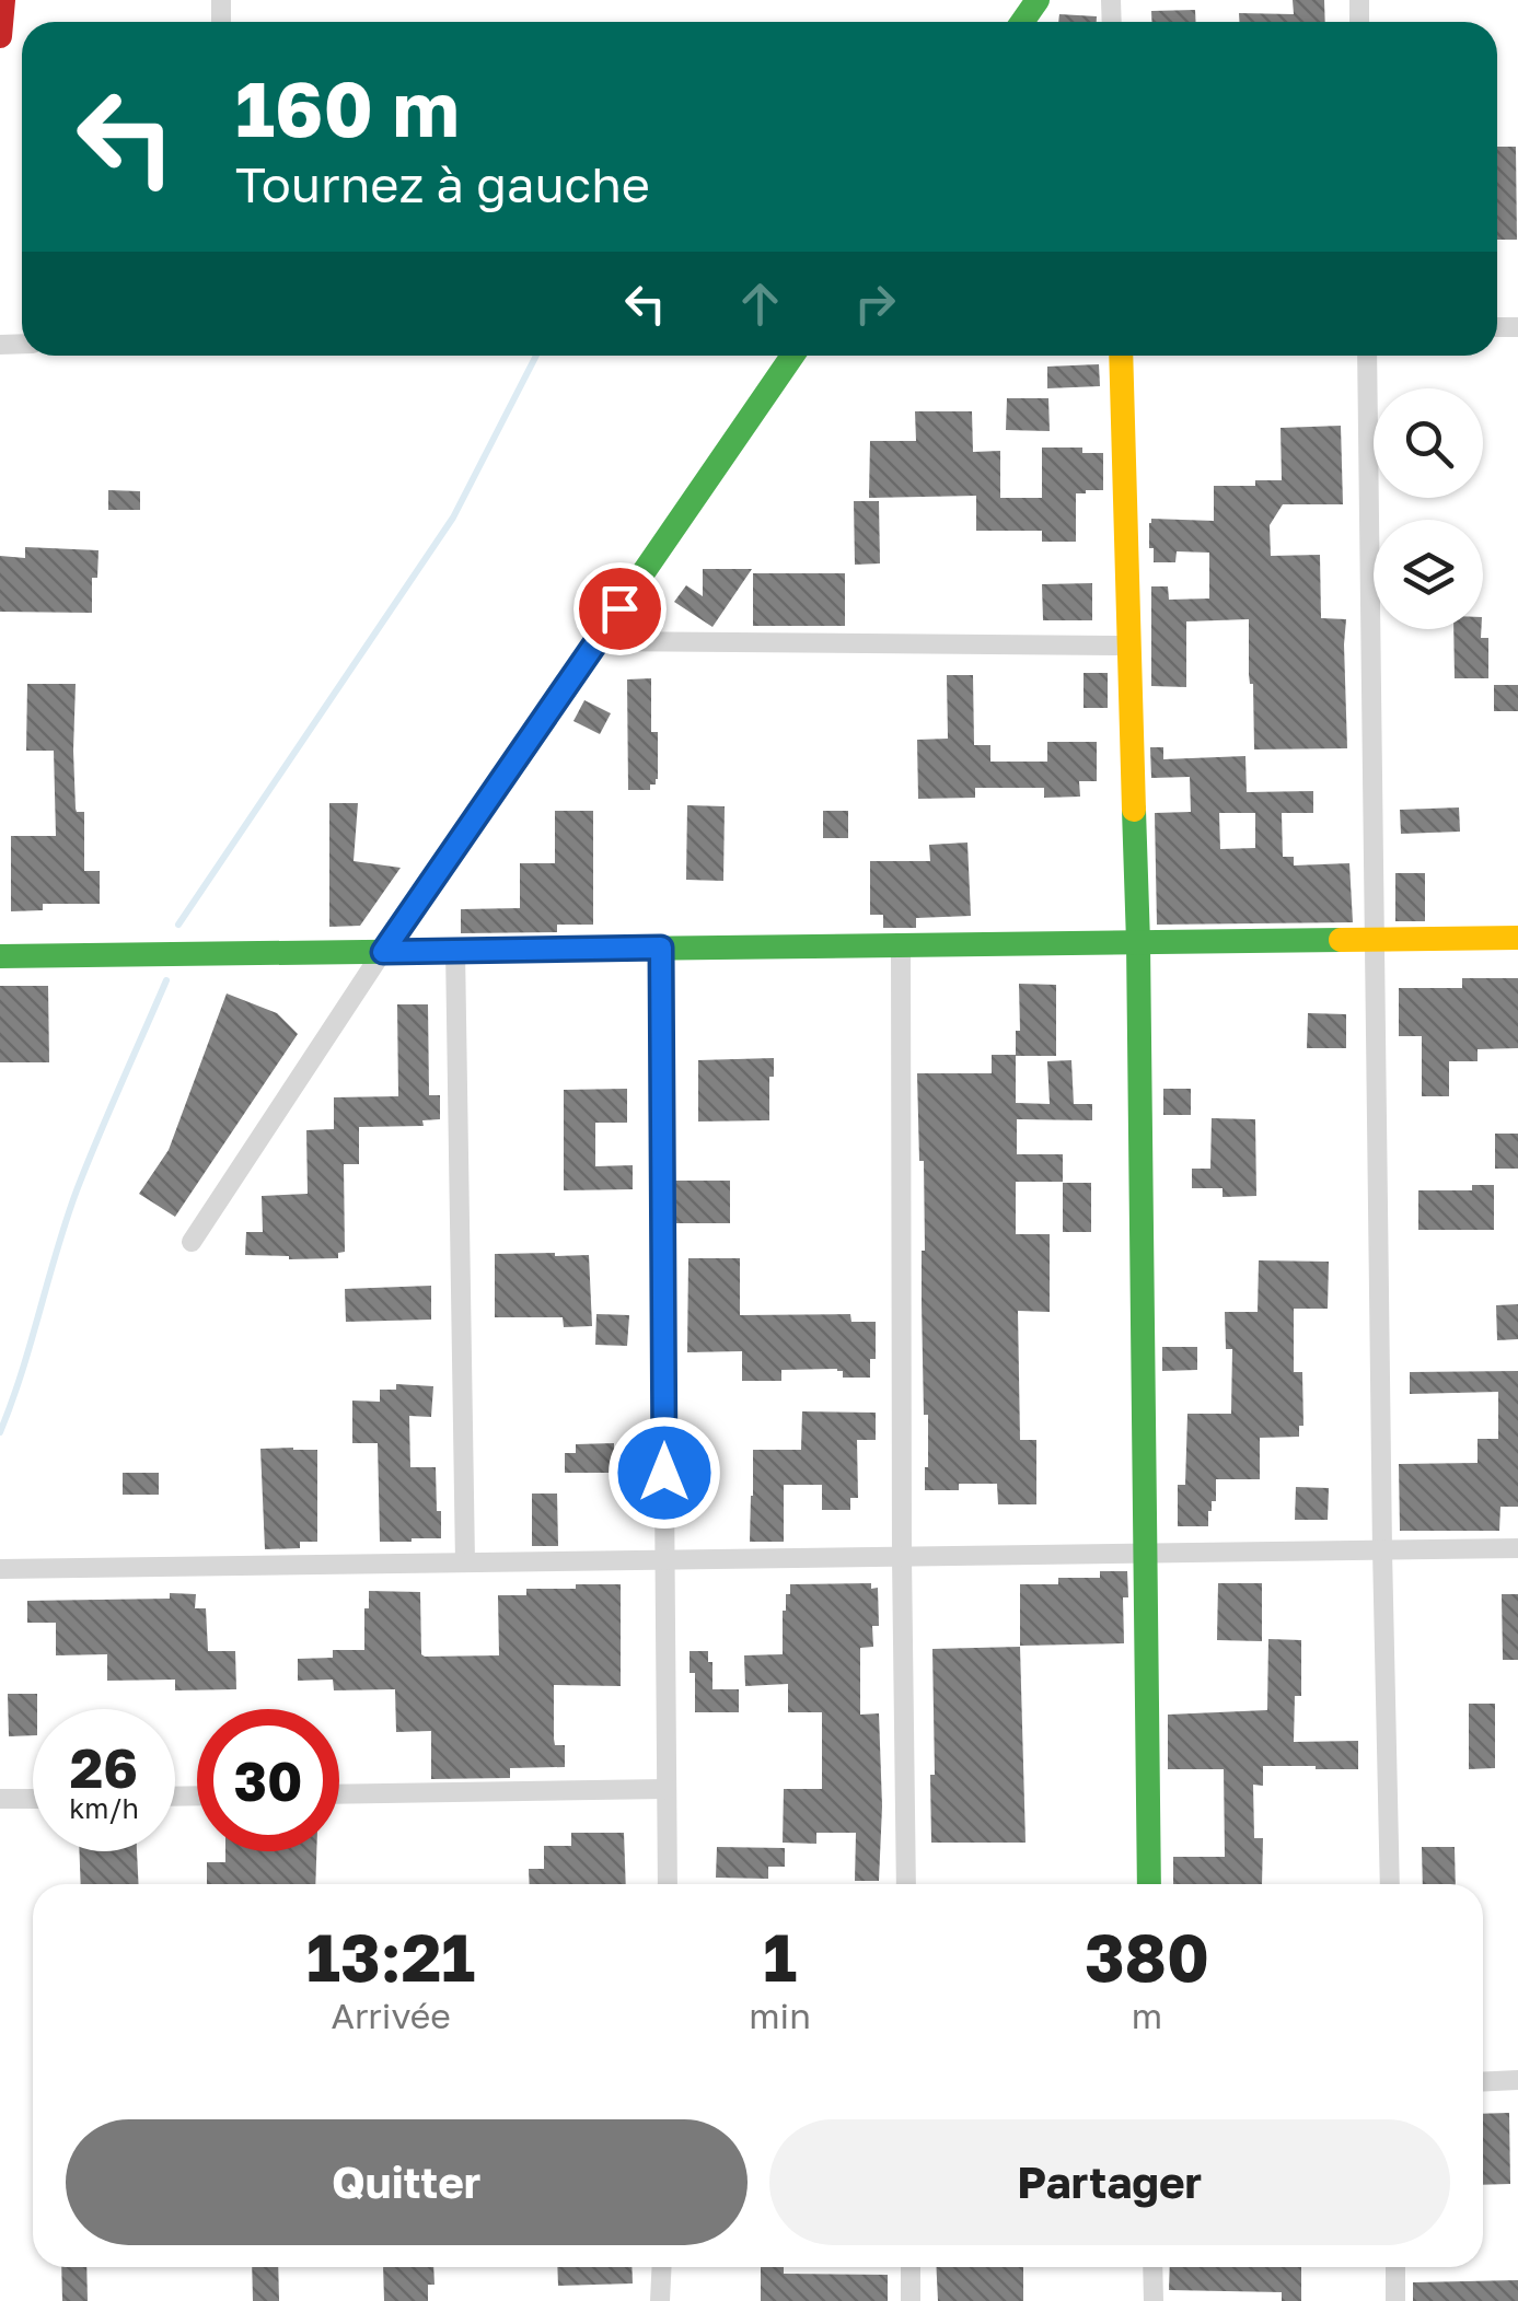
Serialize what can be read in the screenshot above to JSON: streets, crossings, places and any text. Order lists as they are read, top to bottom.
{
  "page": {
    "turn": ["160 m", "Tournez à gauche"],
    "speed": "26 km/h",
    "limit": "30",
    "eta": [
      "13:21",
      "Arrivée",
      "1",
      "min",
      "380",
      "m"
    ],
    "buttons": ["Quitter", "Partager"]
  }
}
